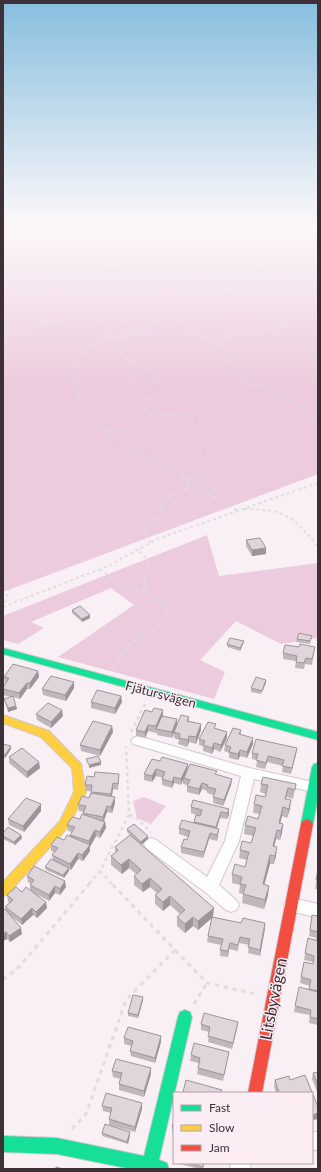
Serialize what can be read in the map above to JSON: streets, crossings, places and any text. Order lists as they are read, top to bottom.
{
  "streets": {
    "street": ["Fjätursvägen", "Litsbyvägen"]
  },
  "legend": ["Fast", "Slow", "Jam"]
}
